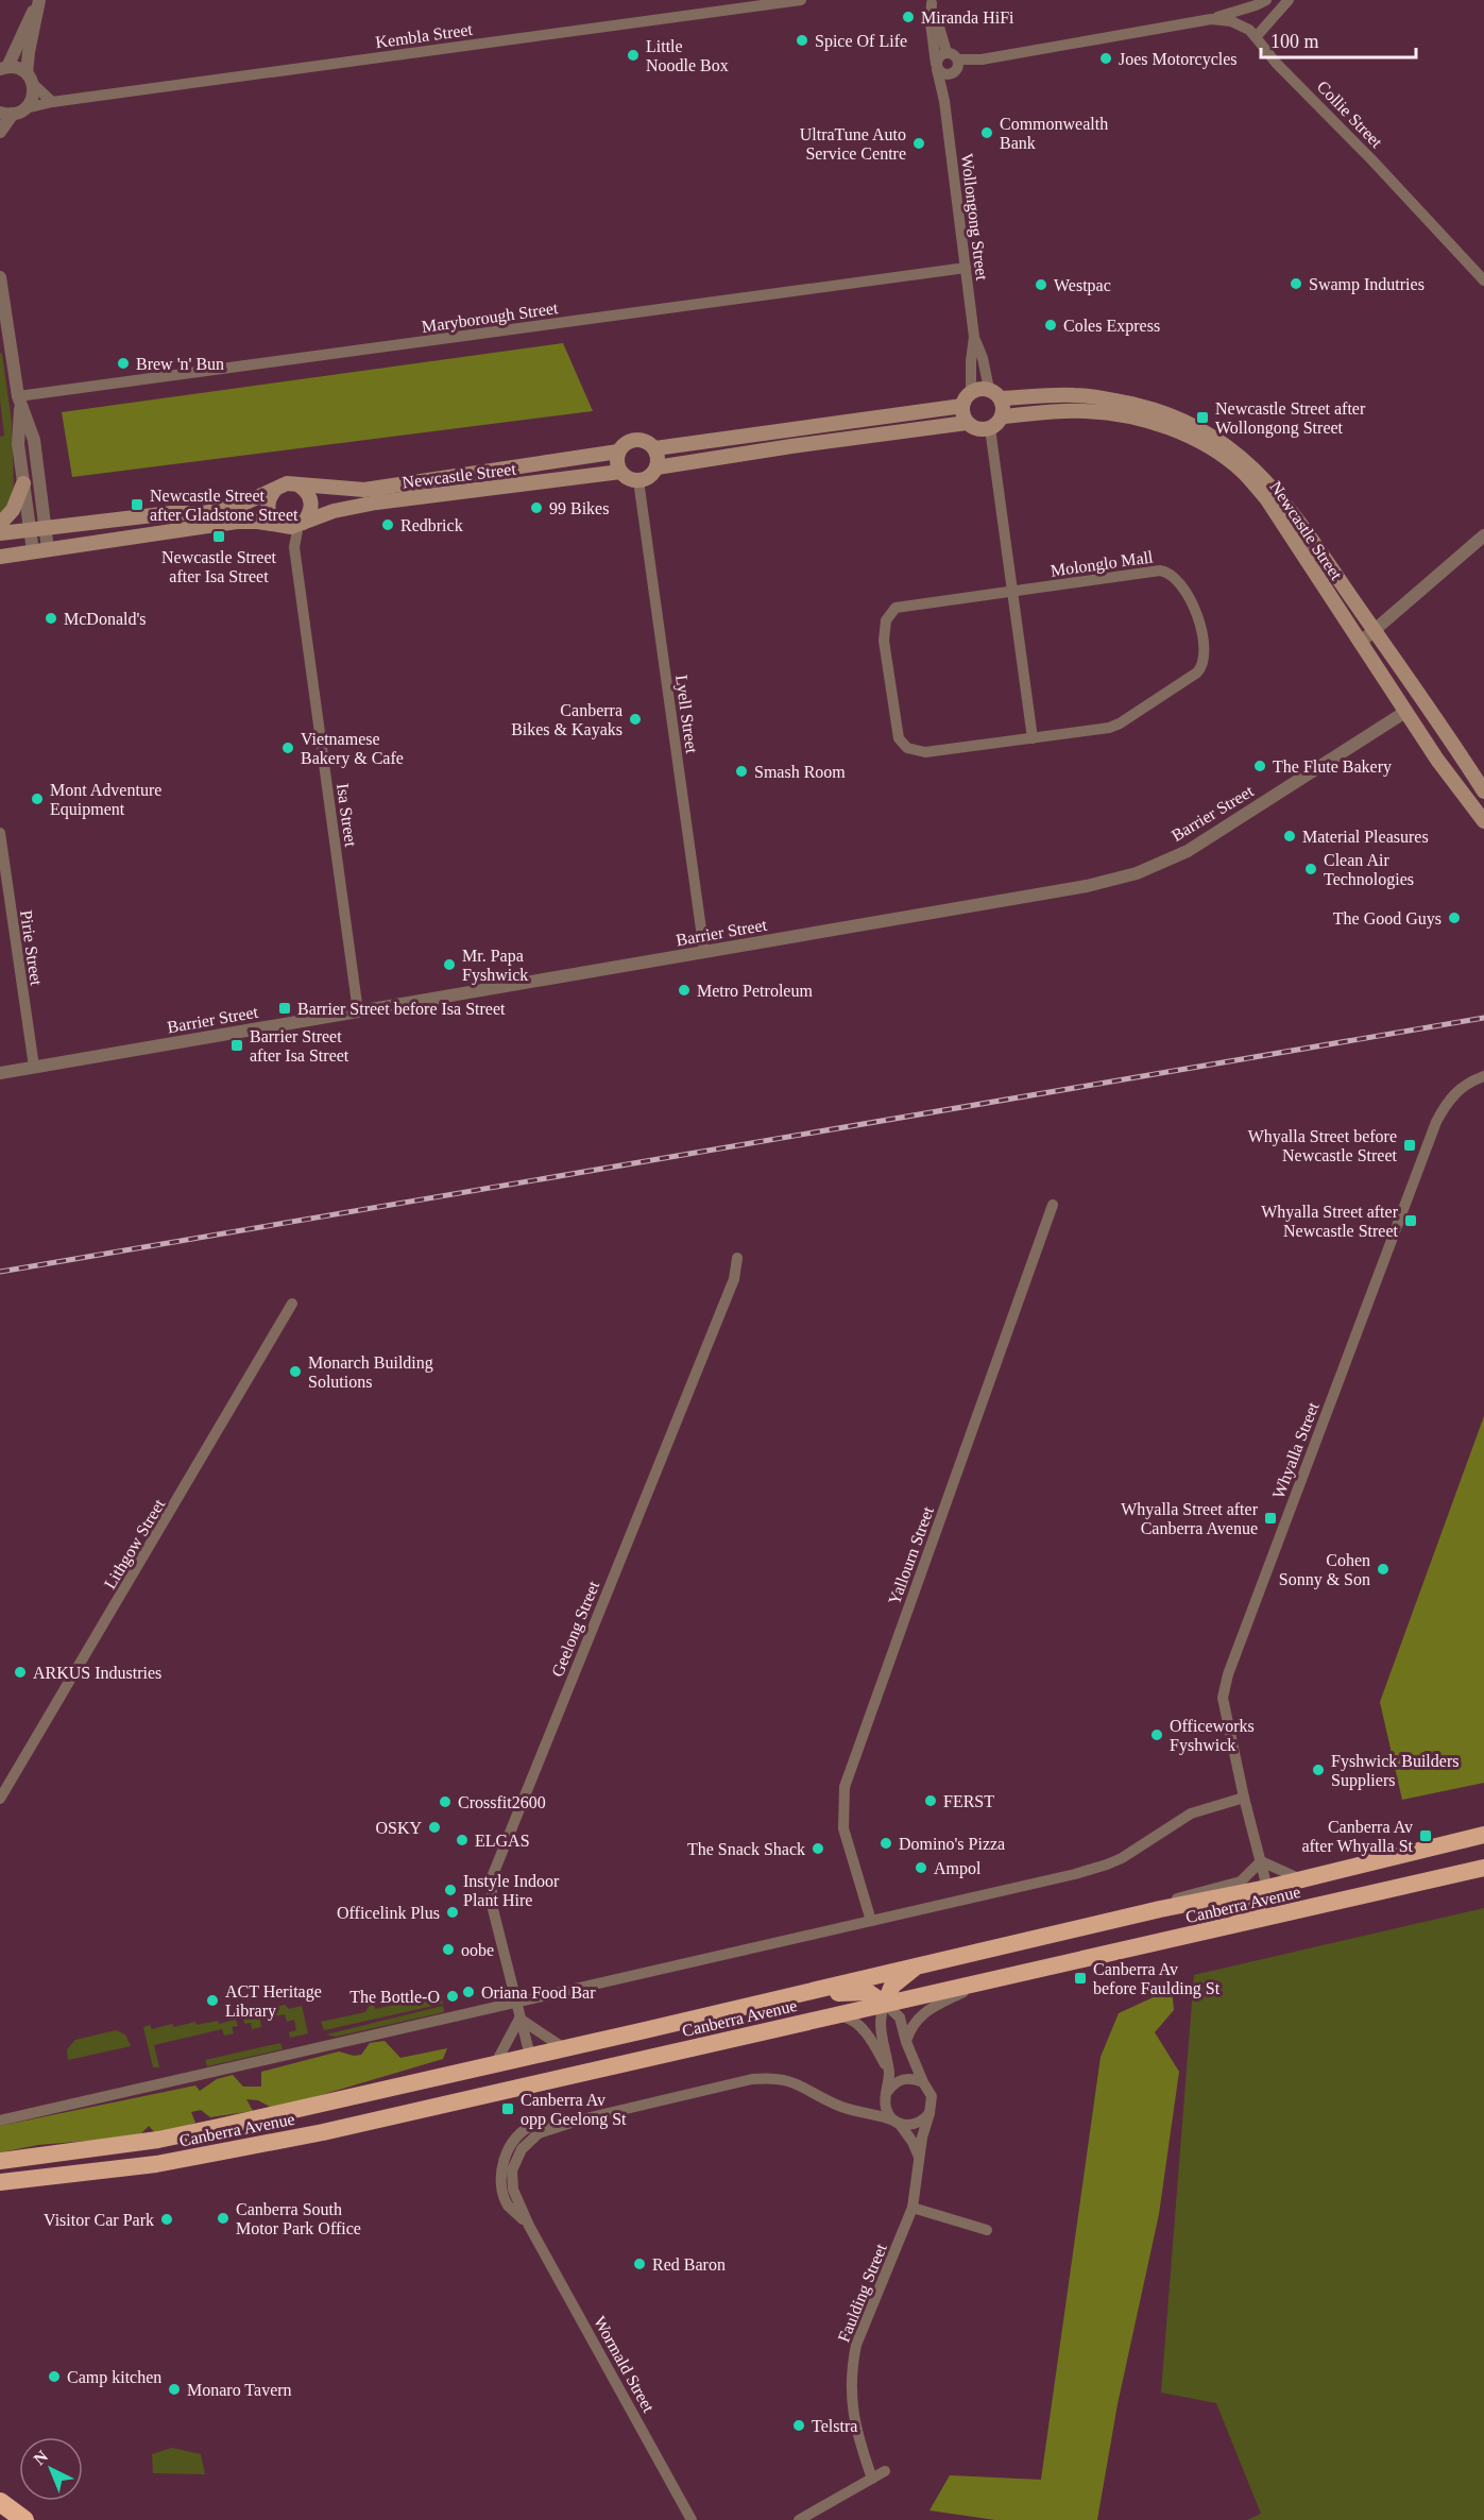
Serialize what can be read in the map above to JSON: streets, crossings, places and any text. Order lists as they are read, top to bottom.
{
  "streets": {
    "highway": ["Canberra Avenue"],
    "main road": ["Newcastle Street"],
    "street": [
      "Kembla Street",
      "Collie Street",
      "Wollongong Street",
      "Maryborough Street",
      "Molonglo Mall",
      "Lyell Street",
      "Barrier Street",
      "Isa Street",
      "Pirie Street",
      "Whyalla Street",
      "Lithgow Street",
      "Yallourn Street",
      "Geelong Street",
      "Faulding Street",
      "Wormald Street"
    ]
  },
  "crossings": [
    ["Collie Street", "Wollongong Street"],
    ["Wollongong Street", "Maryborough Street"],
    ["Wollongong Street", "Newcastle Street"],
    ["Newcastle Street", "Lyell Street"],
    ["Newcastle Street", "Barrier Street"],
    ["Newcastle Street", "Isa Street"],
    ["Lyell Street", "Barrier Street"],
    ["Barrier Street", "Isa Street"],
    ["Barrier Street", "Pirie Street"],
    ["Whyalla Street", "Canberra Avenue"],
    ["Geelong Street", "Canberra Avenue"],
    ["Faulding Street", "Wormald Street"]
  ],
  "places": {
    "other": [
      "Miranda HiFi",
      "Spice Of Life",
      "Little Noodle Box",
      "Joes Motorcycles",
      "Commonwealth Bank",
      "UltraTune Auto Service Centre",
      "Swamp Indutries",
      "Westpac",
      "Coles Express",
      "Brew 'n' Bun",
      "99 Bikes",
      "Redbrick",
      "McDonald's",
      "Canberra Bikes & Kayaks",
      "Vietnamese Bakery & Cafe",
      "The Flute Bakery",
      "Smash Room",
      "Mont Adventure Equipment",
      "Material Pleasures",
      "Clean Air Technologies",
      "The Good Guys",
      "Mr. Papa Fyshwick",
      "Metro Petroleum",
      "Monarch Building Solutions",
      "Cohen Sonny & Son",
      "ARKUS Industries",
      "Officeworks Fyshwick",
      "Fyshwick Builders Suppliers",
      "FERST",
      "Crossfit2600",
      "OSKY",
      "ELGAS",
      "Domino's Pizza",
      "The Snack Shack",
      "Ampol",
      "Instyle Indoor Plant Hire",
      "Officelink Plus",
      "oobe",
      "Oriana Food Bar",
      "The Bottle-O",
      "ACT Heritage Library",
      "Canberra South Motor Park Office",
      "Visitor Car Park",
      "Red Baron",
      "Camp kitchen",
      "Monaro Tavern",
      "Telstra"
    ],
    "transit": [
      "Newcastle Street after Wollongong Street",
      "Newcastle Street after Gladstone Street",
      "Newcastle Street after Isa Street",
      "Barrier Street before Isa Street",
      "Barrier Street after Isa Street",
      "Whyalla Street before Newcastle Street",
      "Whyalla Street after Newcastle Street",
      "Whyalla Street after Canberra Avenue",
      "Canberra Av after Whyalla St",
      "Canberra Av before Faulding St",
      "Canberra Av opp Geelong St"
    ]
  },
  "scale_bar": "100 m",
  "north": "top left"
}
